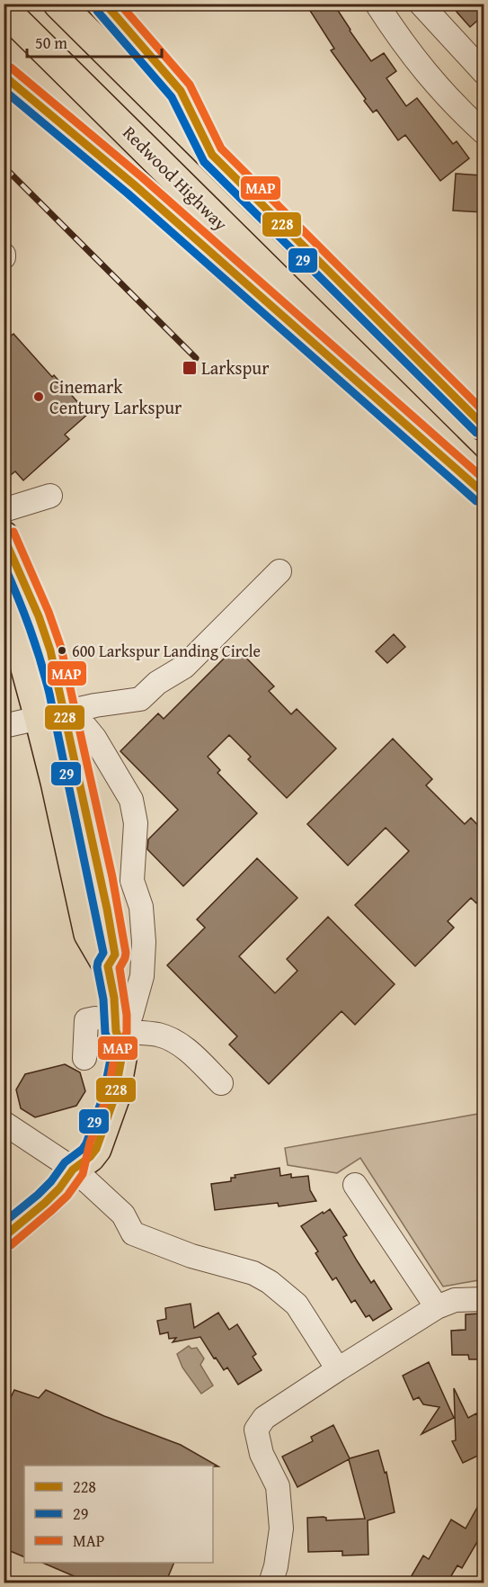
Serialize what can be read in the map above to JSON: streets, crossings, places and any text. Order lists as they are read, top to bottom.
{
  "streets": {
    "main road": ["Redwood Highway"]
  },
  "places": {
    "transit": ["Larkspur"],
    "other": ["Cinemark Century Larkspur", "600 Larkspur Landing Circle"]
  },
  "lines": ["transit line 228", "transit line MAP", "transit line 29"],
  "legend": ["228", "29", "MAP"],
  "scale_bar": "50 m"
}
